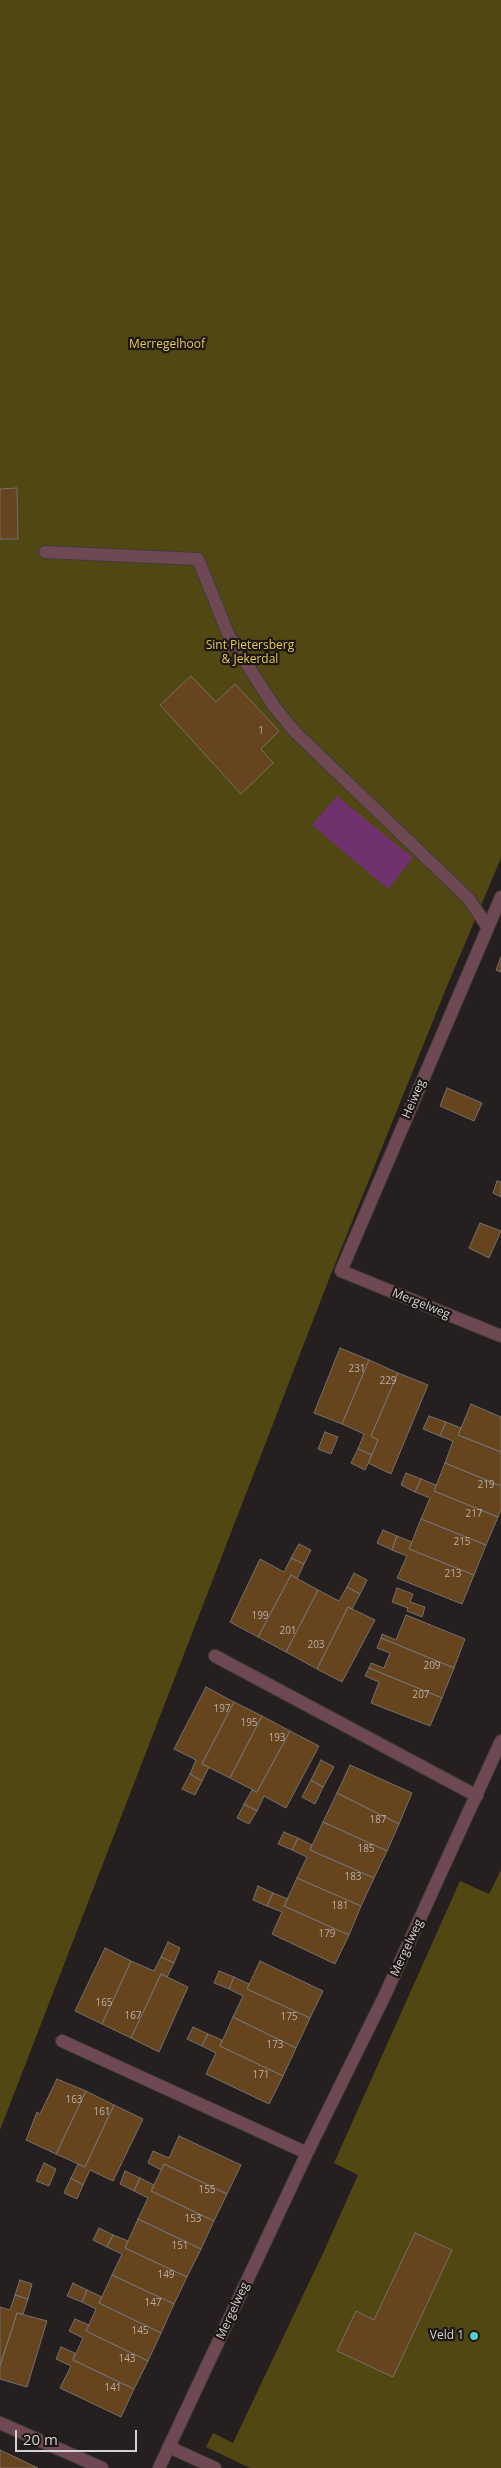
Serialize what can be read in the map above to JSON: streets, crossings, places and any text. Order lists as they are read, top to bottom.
{
  "streets": {
    "street": ["Heiweg", "Mergelweg"]
  },
  "crossings": [
    ["Heiweg", "Mergelweg"]
  ],
  "parks": ["Merregelhoof", "Sint Pietersberg & Jekerdal"],
  "places": ["Veld 1"],
  "house_numbers": [
    "1",
    "231",
    "229",
    "219",
    "217",
    "215",
    "213",
    "199",
    "201",
    "203",
    "209",
    "207",
    "197",
    "195",
    "193",
    "187",
    "185",
    "183",
    "181",
    "179",
    "165",
    "167",
    "175",
    "173",
    "171",
    "163",
    "161",
    "155",
    "153",
    "151",
    "149",
    "147",
    "145",
    "143",
    "141"
  ],
  "scale_bar": "20 m"
}
